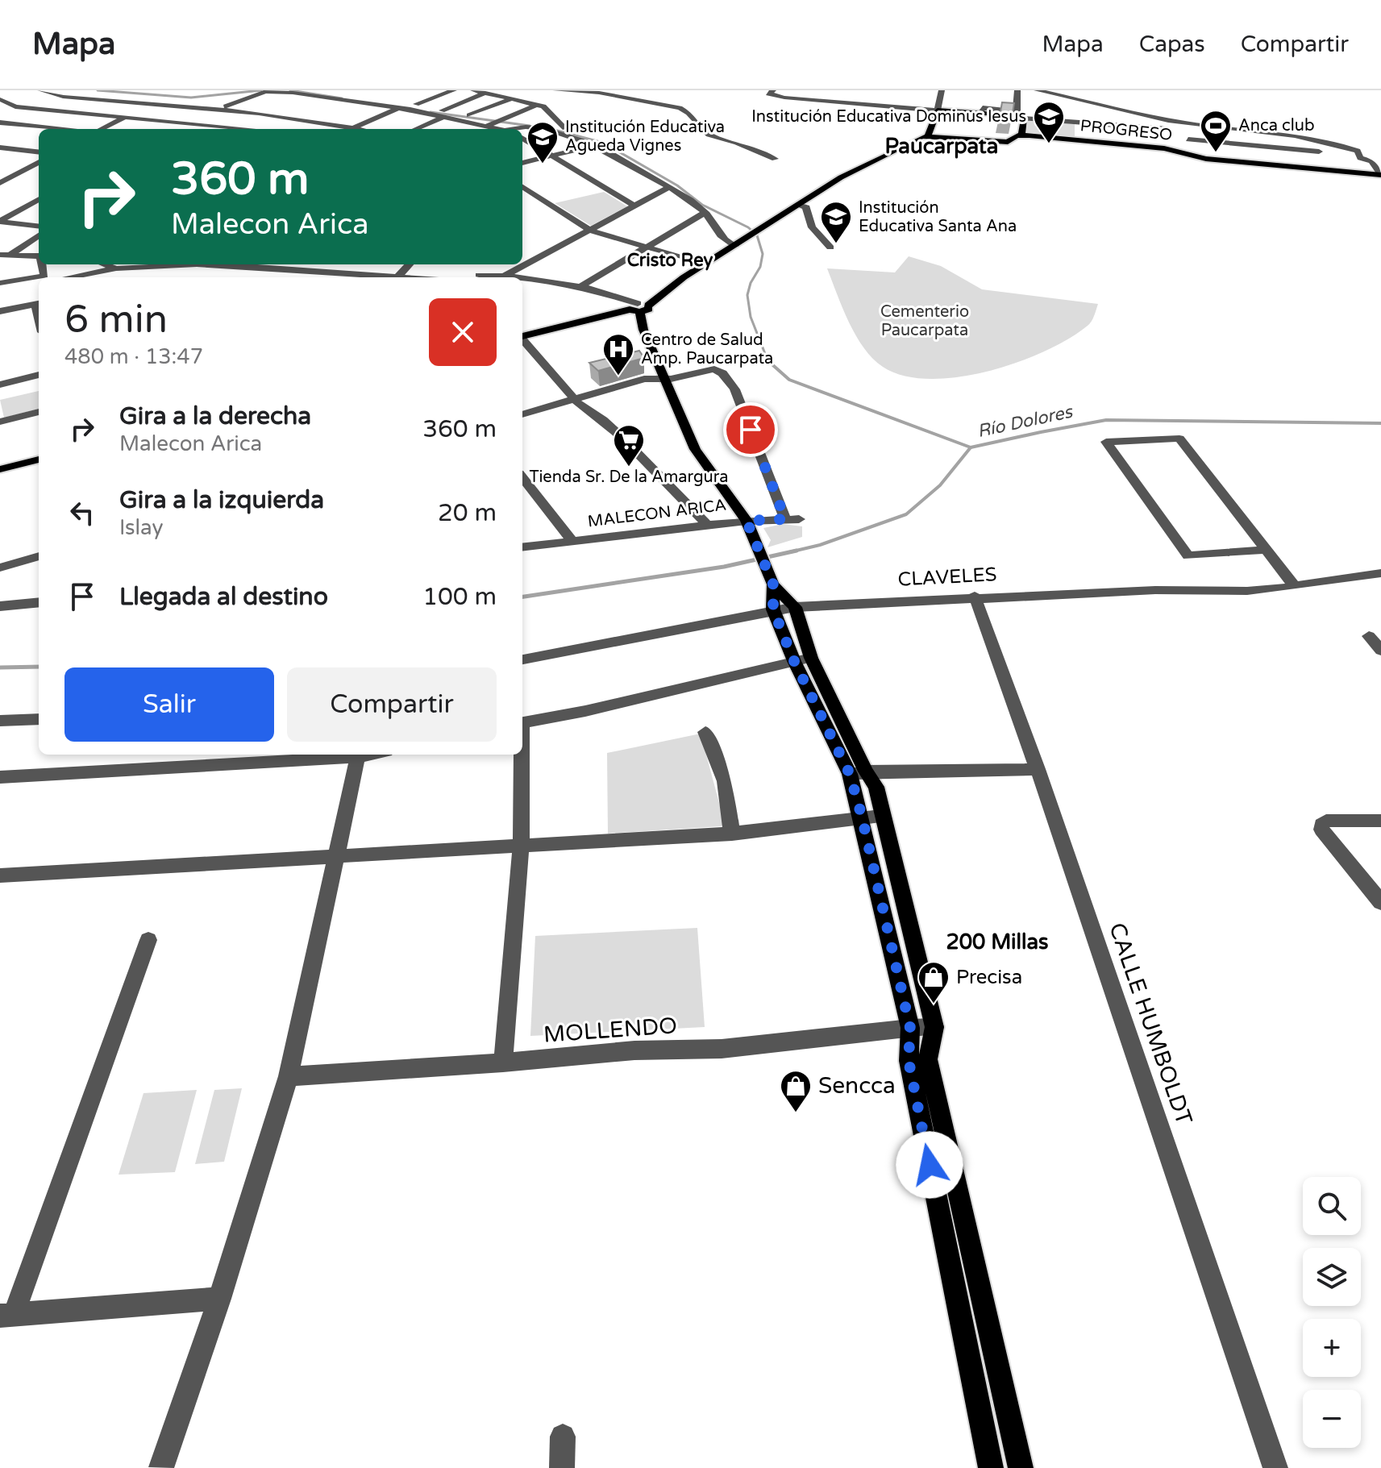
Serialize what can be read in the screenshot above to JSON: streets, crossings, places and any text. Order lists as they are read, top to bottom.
{
  "streets": {
    "main road": ["PROGRESO"],
    "street": [
      "MALECON ARICA",
      "CLAVELES",
      "CALLE HUMBOLDT",
      "MOLLENDO"
    ]
  },
  "crossings": [
    ["CLAVELES", "CALLE HUMBOLDT"]
  ],
  "districts": ["Paucarpata", "Cristo Rey", "200 Millas"],
  "water": ["Río Dolores"],
  "parks": ["Cementerio Paucarpata"],
  "places": {
    "school or university": ["Institución Educativa Dominus Iesus", "Institución Educativa Agueda Vignes", "Institución Educativa Santa Ana"],
    "sports": ["Anca club"],
    "hospital": ["Centro de Salud Amp. Paucarpata"],
    "supermarket": ["Tienda Sr. De la Amargura"],
    "shop": ["Precisa", "Sencca"]
  },
  "page": {
    "header": "Mapa",
    "nav": ["Mapa", "Capas", "Compartir"],
    "turn": ["360 m", "Malecon Arica"],
    "heading": ["6 min", "480 m · 13:47"],
    "list": [
      {
        "name": "Gira a la derecha",
        "note": "Malecon Arica",
        "value": "360 m"
      },
      {
        "name": "Gira a la izquierda",
        "note": "Islay",
        "value": "20 m"
      },
      {
        "name": "Llegada al destino",
        "value": "100 m"
      }
    ],
    "buttons": ["Salir", "Compartir"],
    "map_buttons": ["+", "−"]
  }
}
